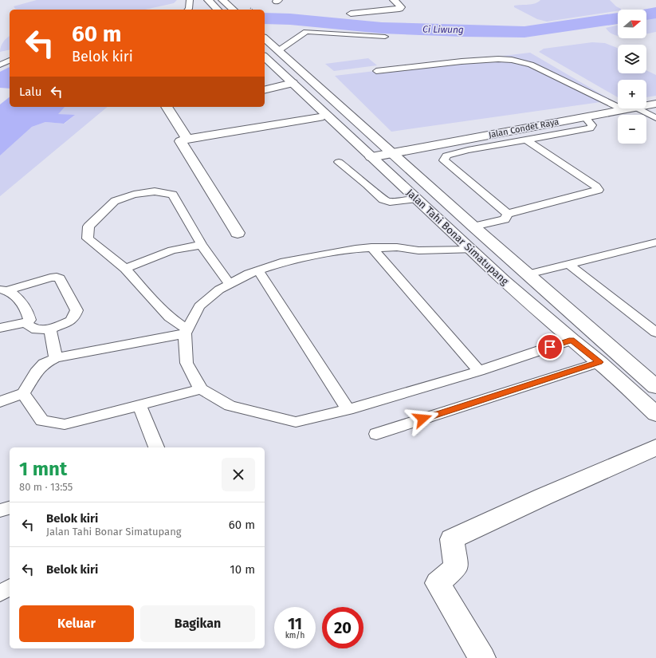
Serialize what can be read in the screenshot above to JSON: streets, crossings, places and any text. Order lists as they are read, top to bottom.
{
  "streets": {
    "main road": ["Jalan Condet Raya", "Jalan Tahi Bonar Simatupang"]
  },
  "crossings": [
    ["Jalan Condet Raya", "Jalan Tahi Bonar Simatupang"]
  ],
  "water": ["Ci Liwung"],
  "north": "right",
  "page": {
    "map_buttons": ["+", "−"],
    "turn": ["60 m", "Belok kiri"],
    "then": "Lalu",
    "heading": ["1 mnt", "80 m · 13:55"],
    "list": [
      {
        "name": "Belok kiri",
        "note": "Jalan Tahi Bonar Simatupang",
        "value": "60 m"
      },
      {
        "name": "Belok kiri",
        "value": "10 m"
      }
    ],
    "buttons": ["Keluar", "Bagikan"],
    "speed": "11 km/h",
    "limit": "20"
  }
}
